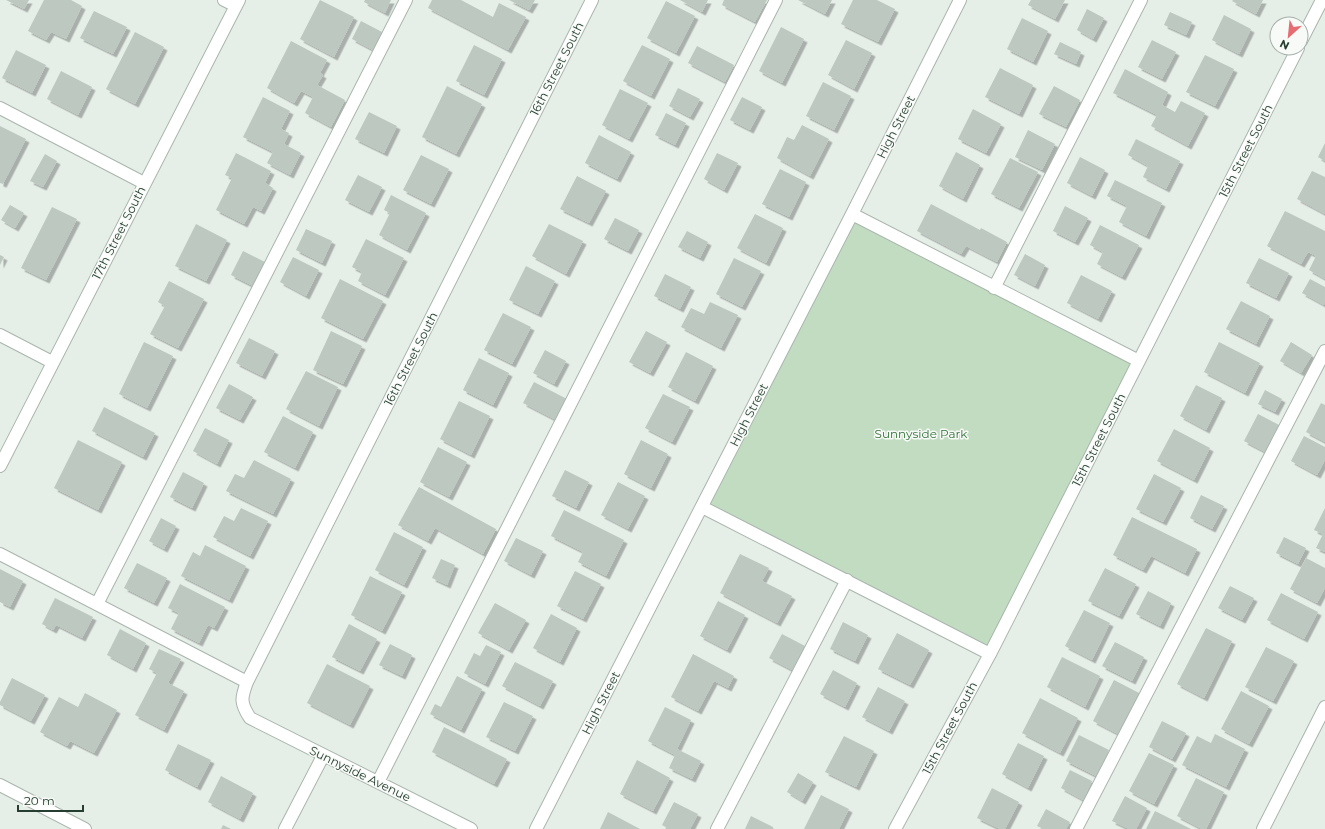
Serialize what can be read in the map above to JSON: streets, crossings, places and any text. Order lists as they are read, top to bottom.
{
  "streets": {
    "street": [
      "16th Street South",
      "High Street",
      "15th Street South",
      "17th Street South",
      "Sunnyside Avenue"
    ]
  },
  "crossings": [
    ["16th Street South", "Sunnyside Avenue"]
  ],
  "parks": ["Sunnyside Park"],
  "scale_bar": "20 m",
  "north": "bottom left"
}
